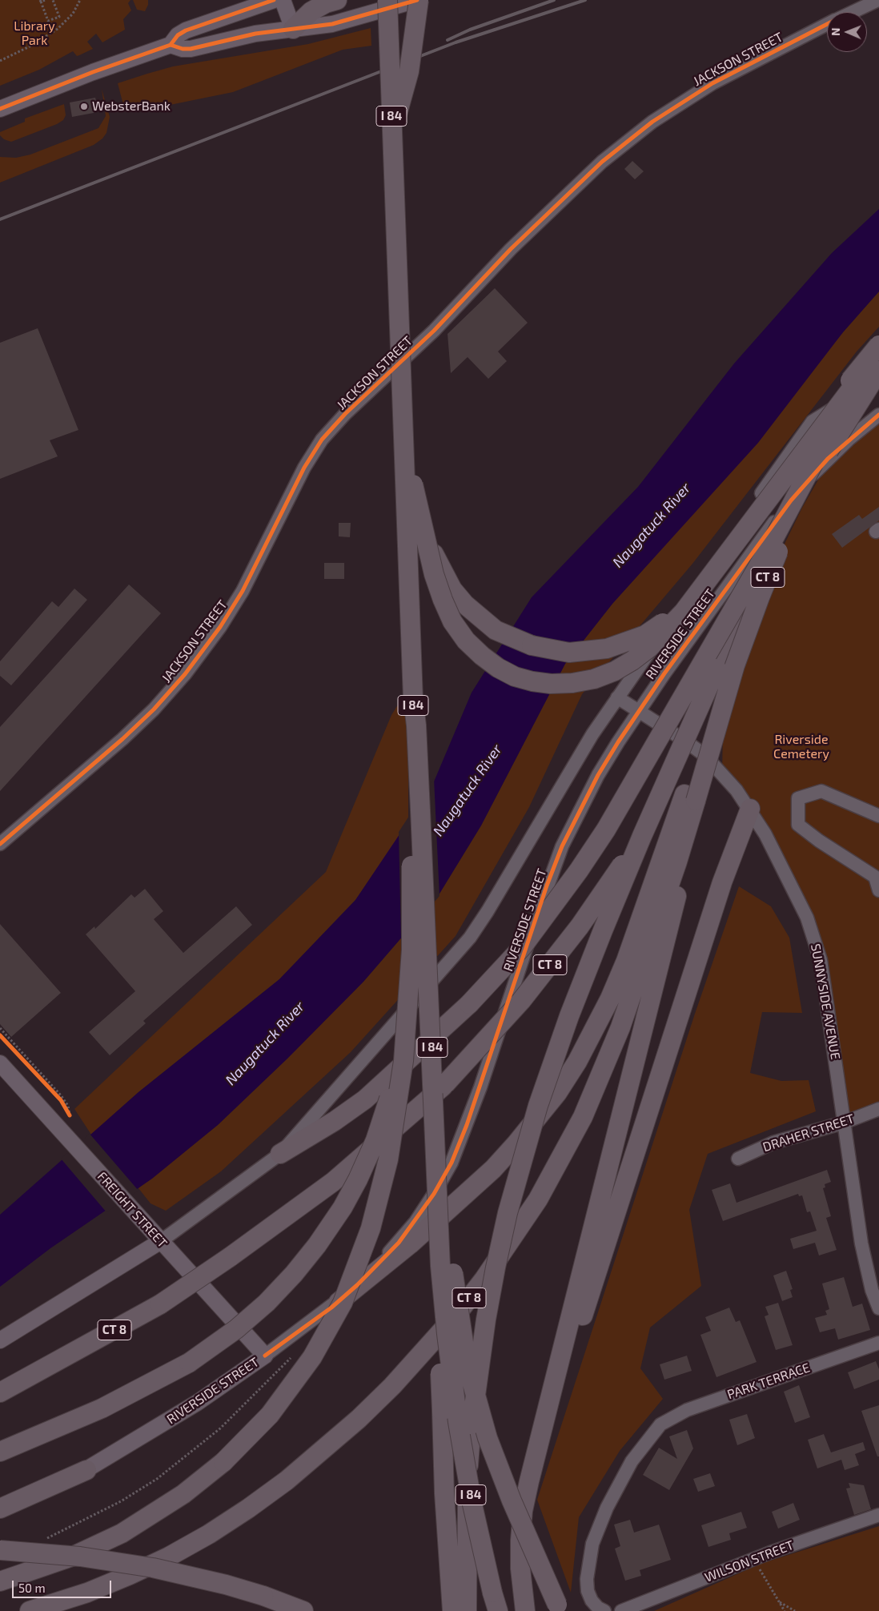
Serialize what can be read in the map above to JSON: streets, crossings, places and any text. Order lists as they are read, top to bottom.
{
  "streets": {
    "highway": ["I 84", "CT 8"],
    "main road": ["RIVERSIDE STREET", "FREIGHT STREET"],
    "street": [
      "JACKSON STREET",
      "SUNNYSIDE AVENUE",
      "DRAHER STREET",
      "PARK TERRACE",
      "WILSON STREET"
    ]
  },
  "crossings": [
    ["CT 8", "RIVERSIDE STREET"],
    ["RIVERSIDE STREET", "SUNNYSIDE AVENUE"],
    ["RIVERSIDE STREET", "FREIGHT STREET"],
    ["SUNNYSIDE AVENUE", "DRAHER STREET"]
  ],
  "water": ["Naugatuck River"],
  "parks": ["Library Park", "Riverside Cemetery"],
  "places": ["WebsterBank"],
  "scale_bar": "50 m",
  "north": "left"
}
